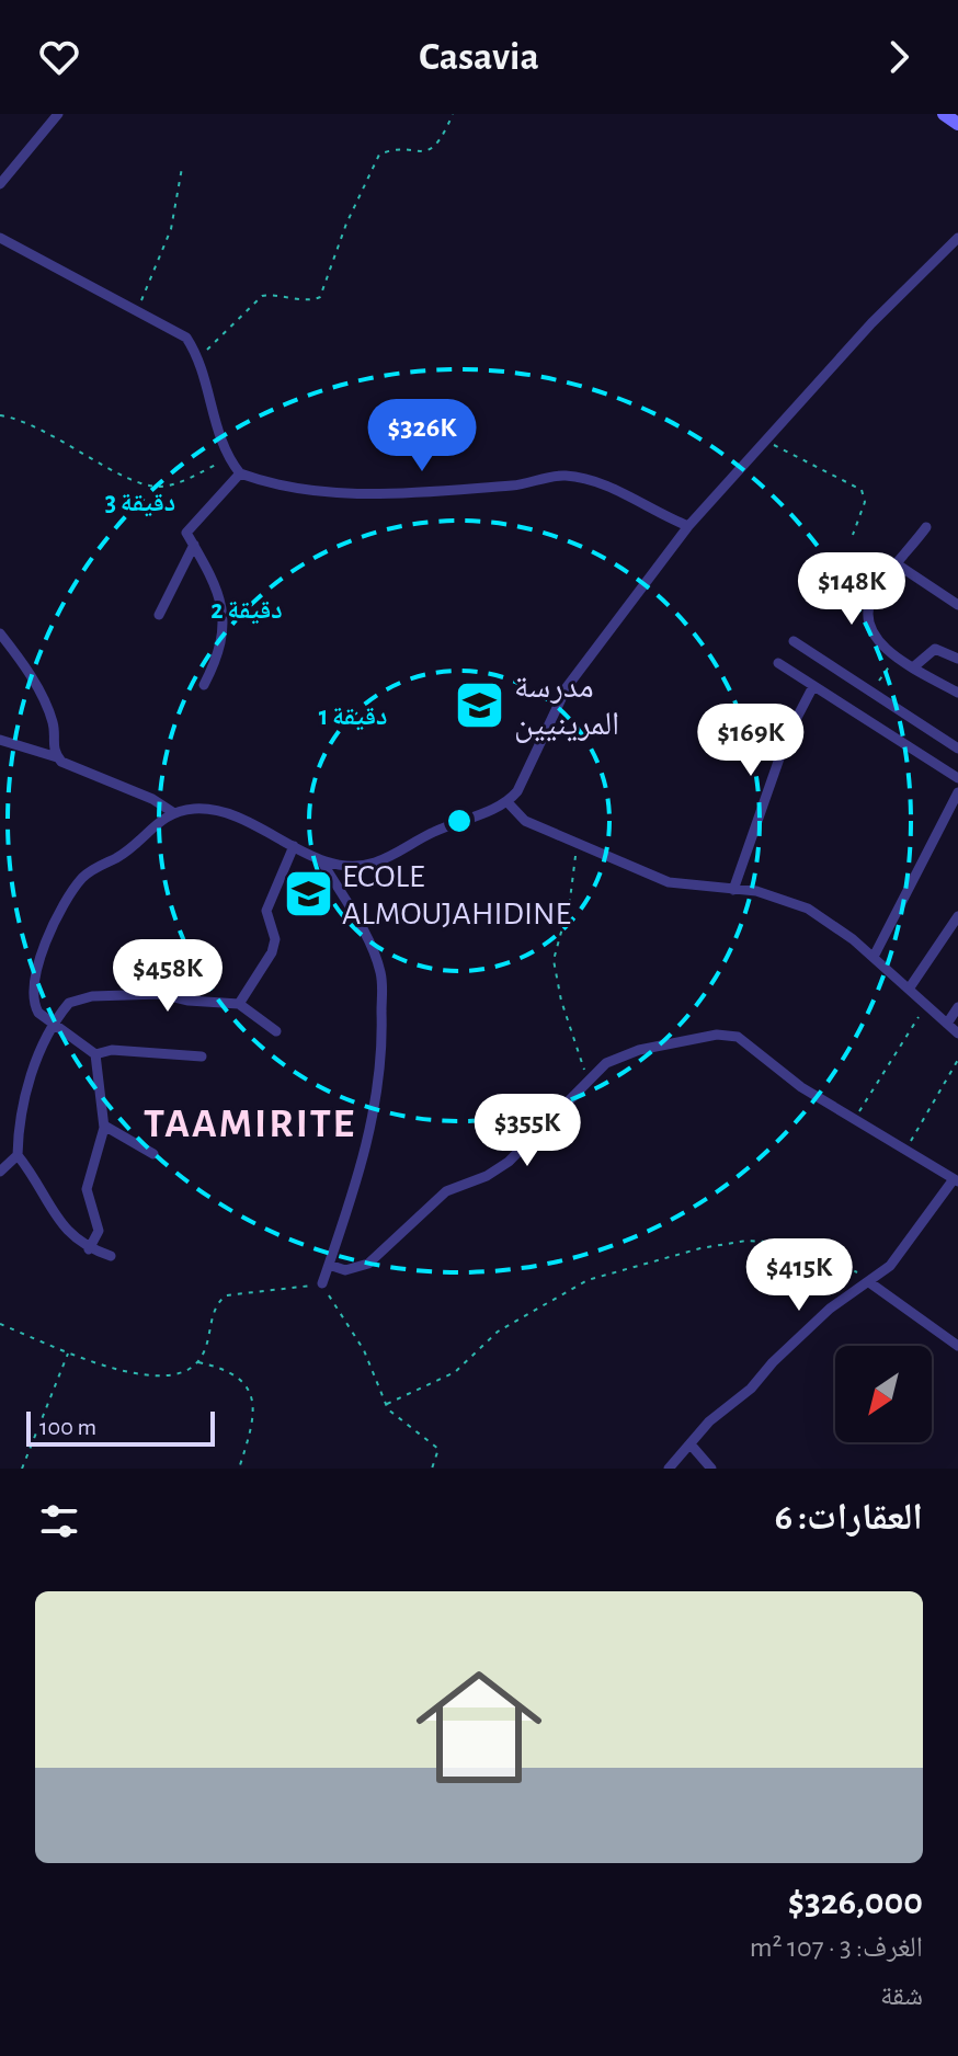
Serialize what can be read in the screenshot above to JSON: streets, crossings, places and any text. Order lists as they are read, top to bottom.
{
  "districts": ["TAAMIRITE"],
  "places": {
    "school or university": ["مدرسة المرينيين", "ECOLE ALMOUJAHIDINE"]
  },
  "scale_bar": "100 m",
  "north": "bottom left",
  "page": {
    "header": "Casavia",
    "price": [
      "$326K",
      "$148K",
      "$169K",
      "$458K",
      "$355K",
      "$415K"
    ],
    "scale": "100 m",
    "heading": "العقارات: 6",
    "list": [
      {
        "name": "$326,000",
        "note": "الغرف: 3 · 107 m² · شقة"
      }
    ]
  },
  "rings": ["3 دقيقة", "2 دقيقة", "1 دقيقة"]
}
